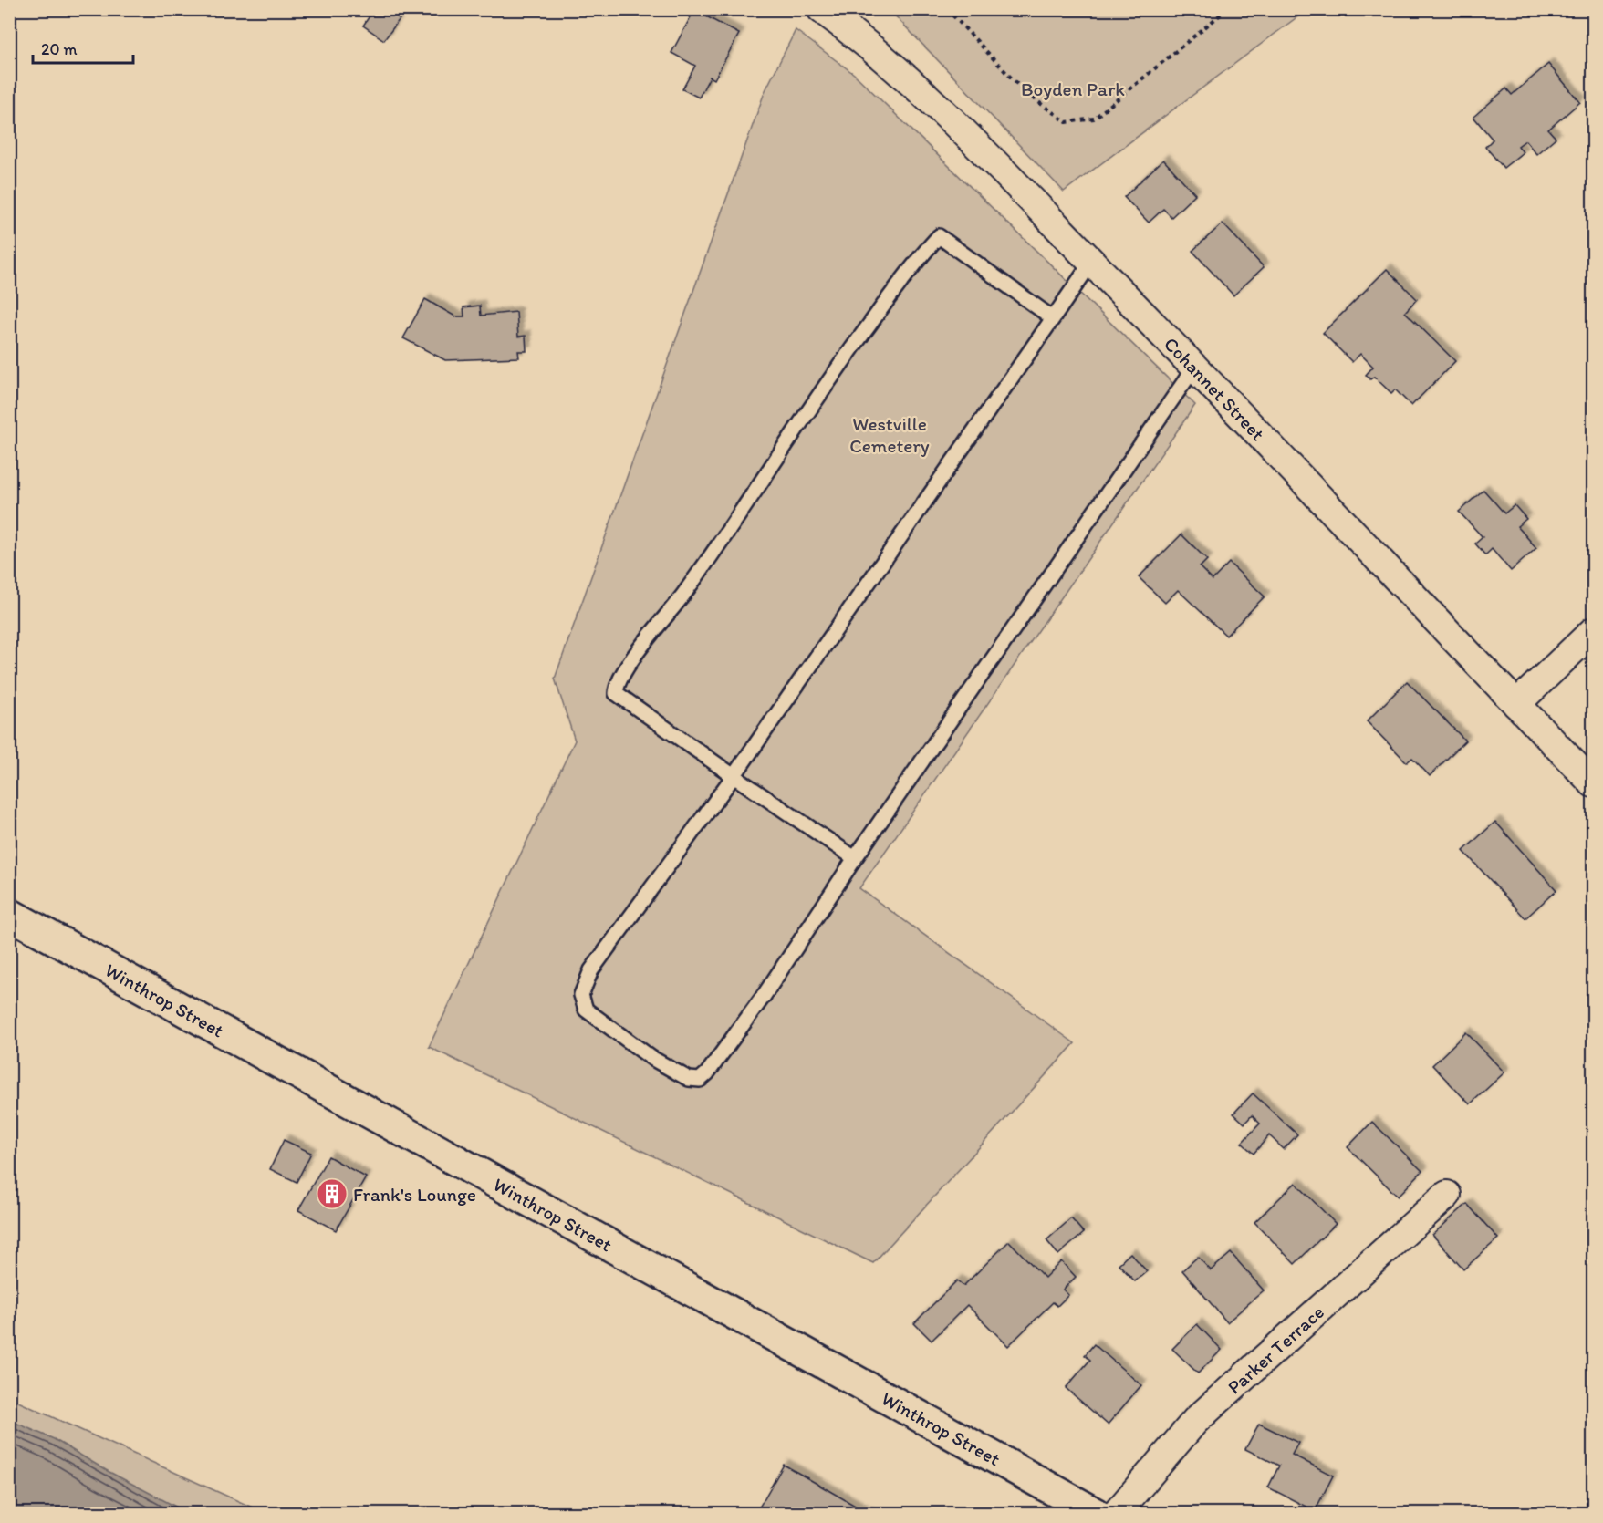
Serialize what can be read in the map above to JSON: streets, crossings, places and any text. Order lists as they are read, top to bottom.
{
  "streets": {
    "highway": ["Winthrop Street"],
    "street": ["Cohannet Street", "Parker Terrace"]
  },
  "parks": ["Boyden Park", "Westville Cemetery"],
  "places": {
    "building": ["Frank's Lounge"]
  },
  "scale_bar": "20 m"
}
